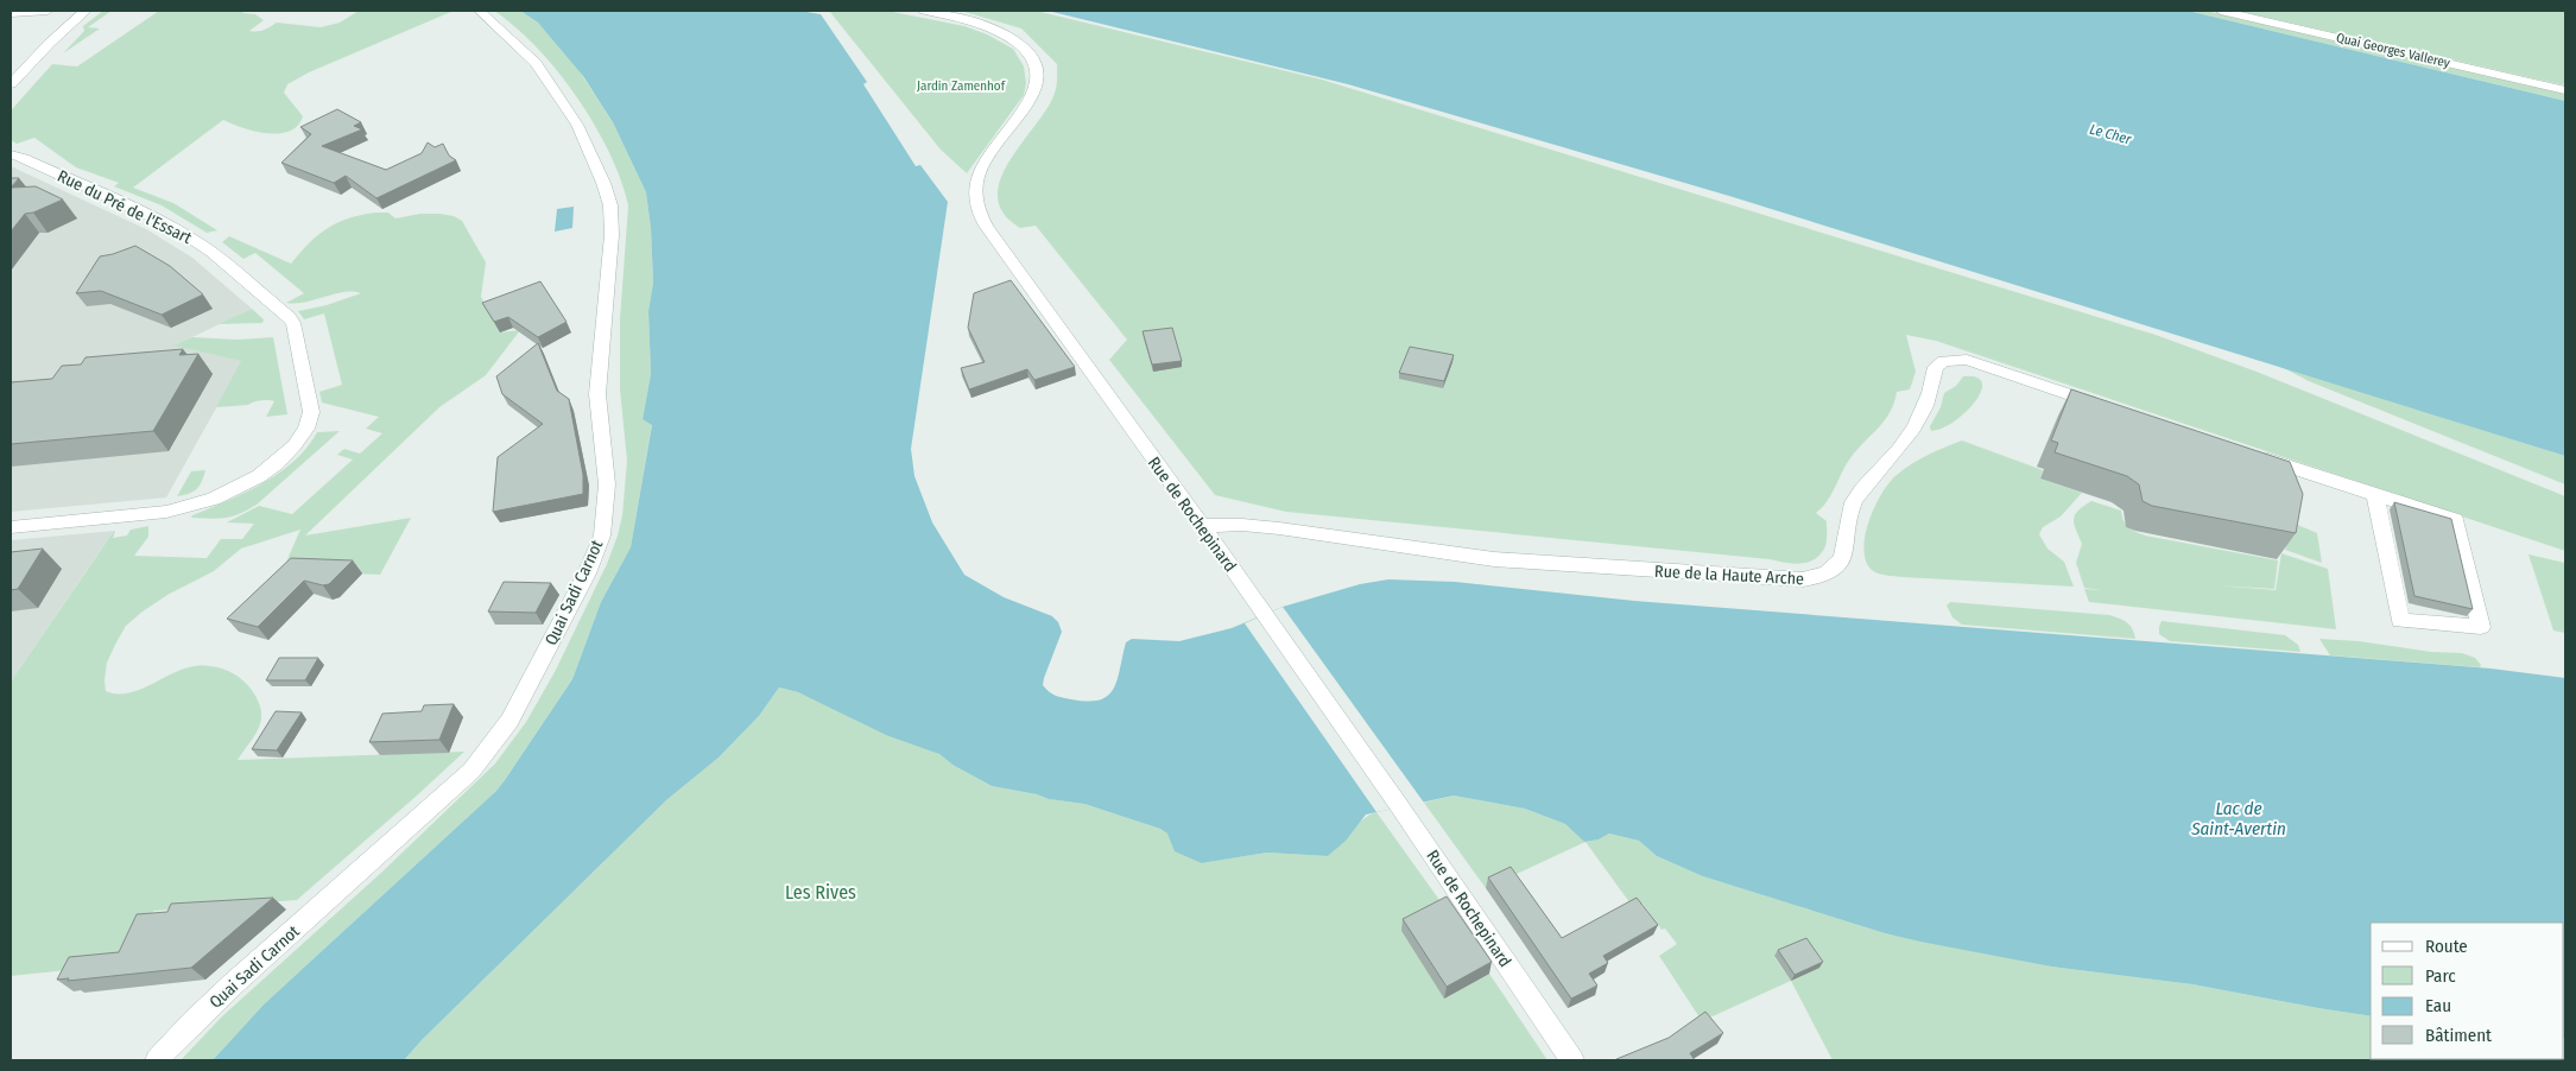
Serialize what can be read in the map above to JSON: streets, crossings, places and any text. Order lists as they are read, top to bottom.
{
  "streets": {
    "street": [
      "Quai Georges Vallerey",
      "Rue du Pré de l'Essart",
      "Rue de Rochepinard",
      "Rue de la Haute Arche",
      "Quai Sadi Carnot"
    ]
  },
  "crossings": [
    ["Rue de Rochepinard", "Rue de la Haute Arche"]
  ],
  "water": ["Le Cher", "Lac de Saint-Avertin"],
  "parks": ["Jardin Zamenhof", "Les Rives"],
  "legend": [
    "Route",
    "Parc",
    "Eau",
    "Bâtiment"
  ]
}
